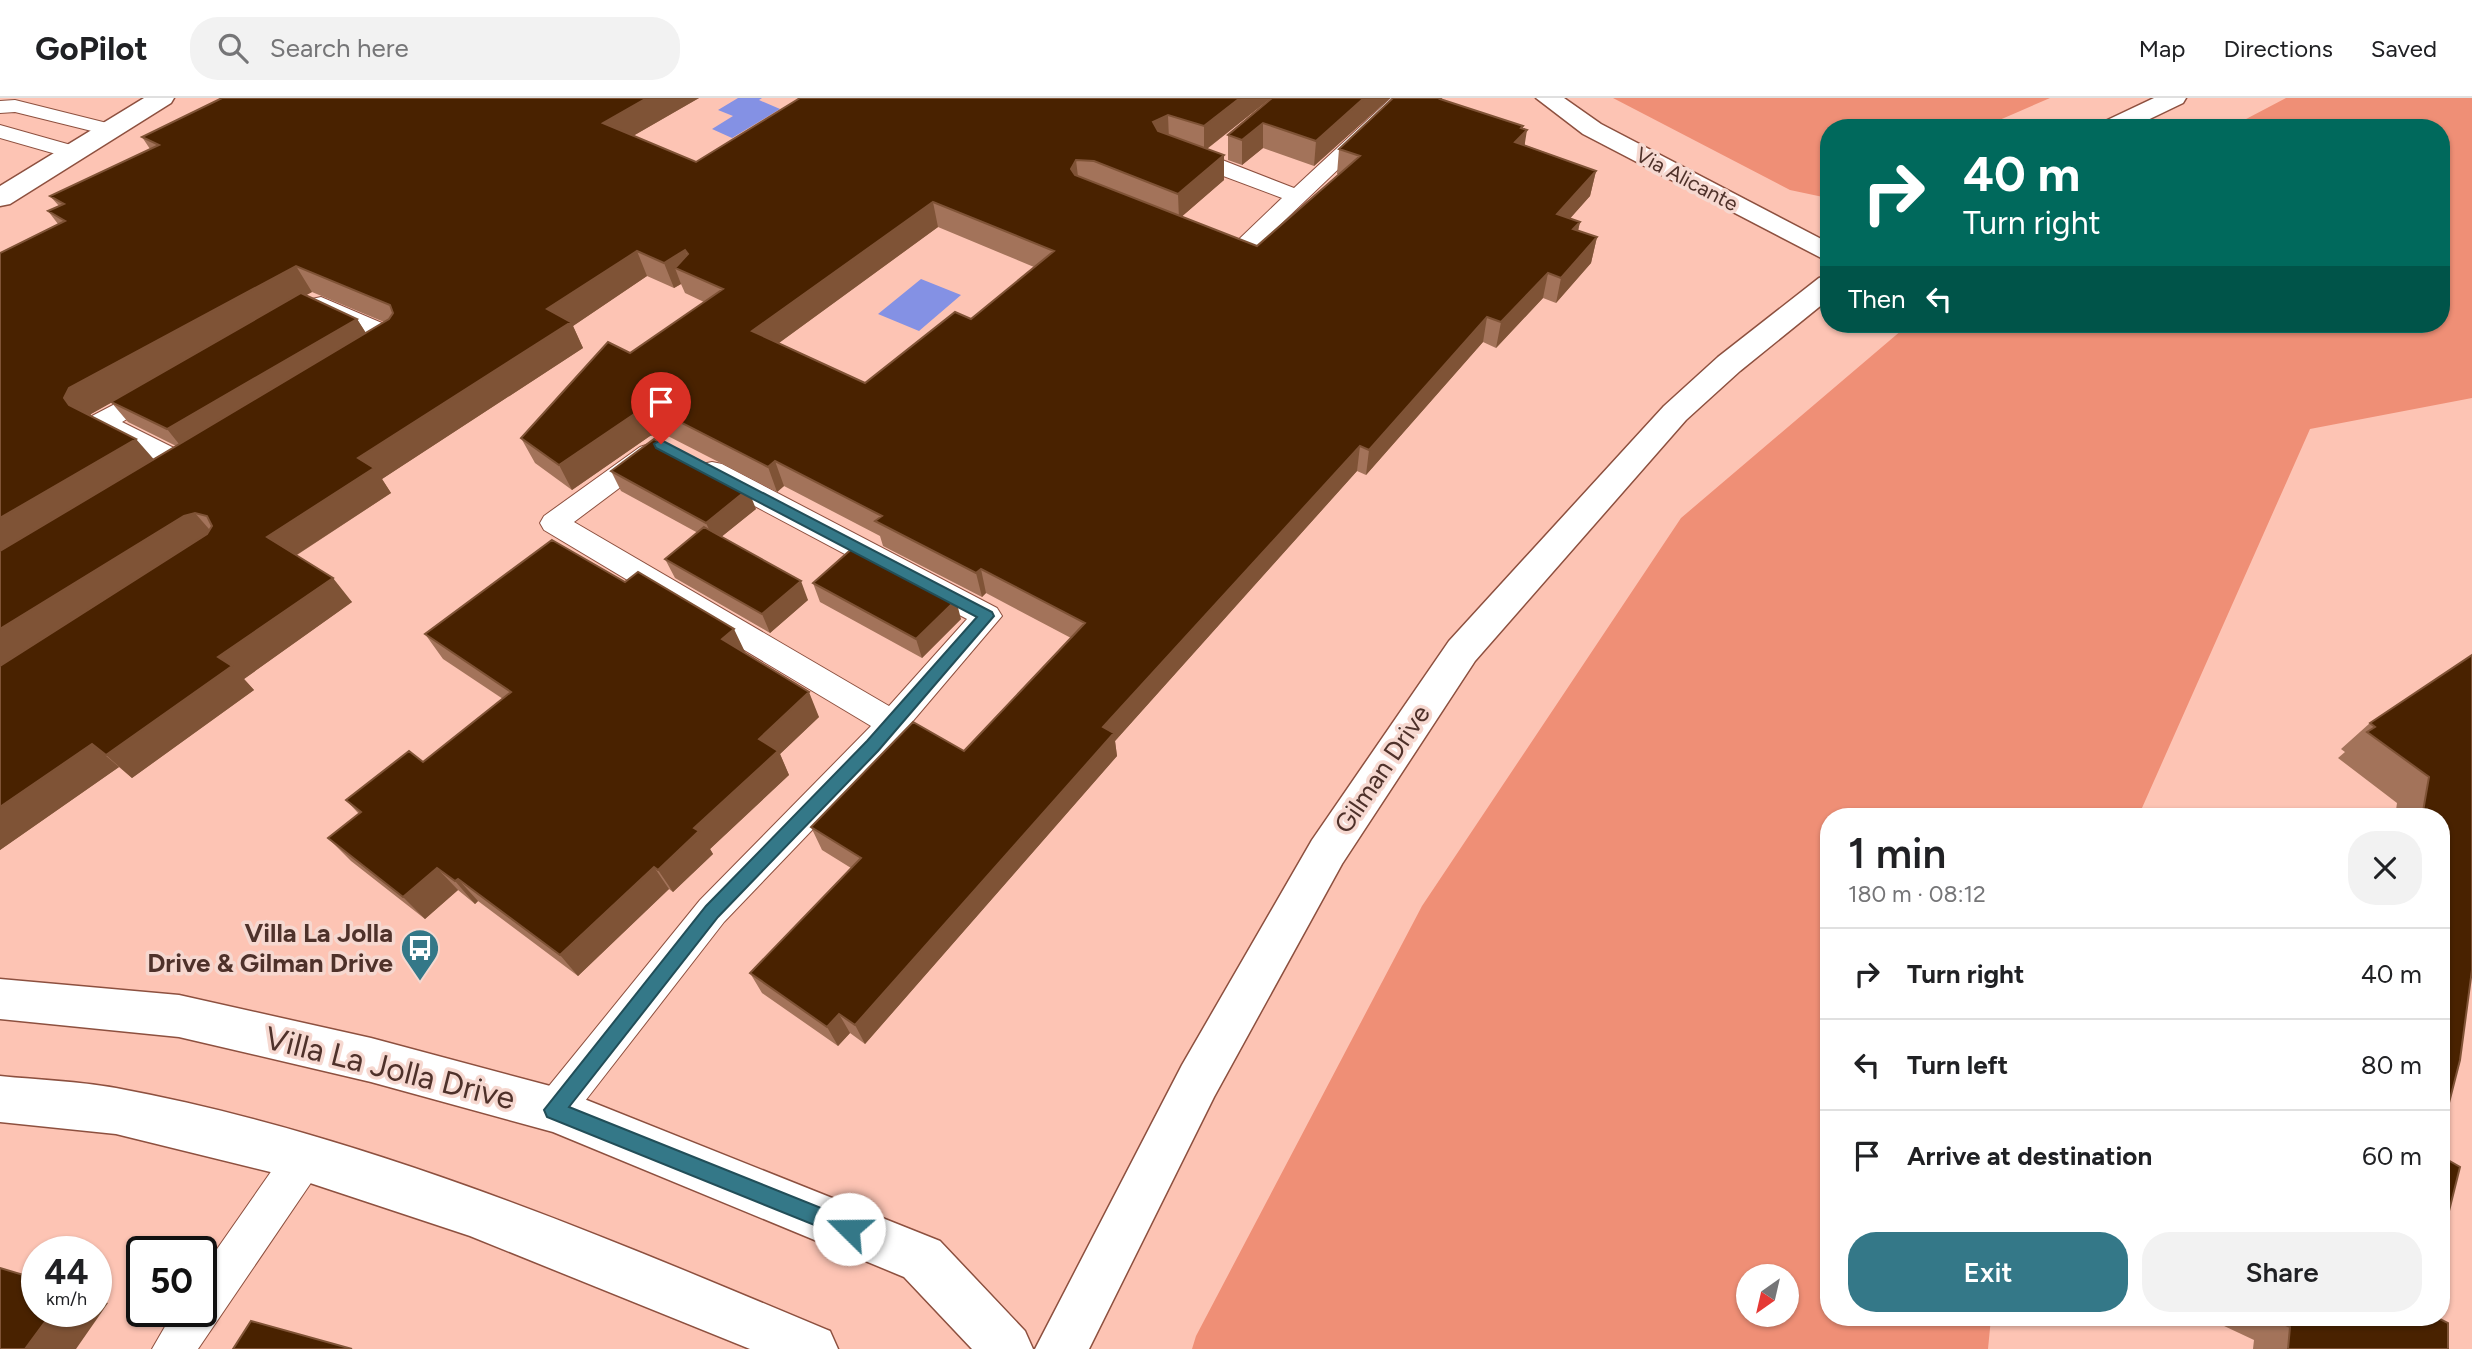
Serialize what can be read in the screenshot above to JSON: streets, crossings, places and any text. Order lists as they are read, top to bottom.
{
  "streets": {
    "main road": ["Via Alicante", "Gilman Drive", "Villa La Jolla Drive"]
  },
  "places": {
    "bus stop": ["Villa La Jolla Drive & Gilman Drive"]
  },
  "north": "bottom left",
  "page": {
    "header": "GoPilot",
    "search": "Search here",
    "nav": ["Map", "Directions", "Saved"],
    "turn": ["40 m", "Turn right"],
    "then": "Then",
    "heading": ["1 min", "180 m · 08:12"],
    "list": [
      {
        "name": "Turn right",
        "value": "40 m"
      },
      {
        "name": "Turn left",
        "value": "80 m"
      },
      {
        "name": "Arrive at destination",
        "value": "60 m"
      }
    ],
    "buttons": ["Exit", "Share"],
    "speed": "44 km/h",
    "limit": "50"
  }
}
